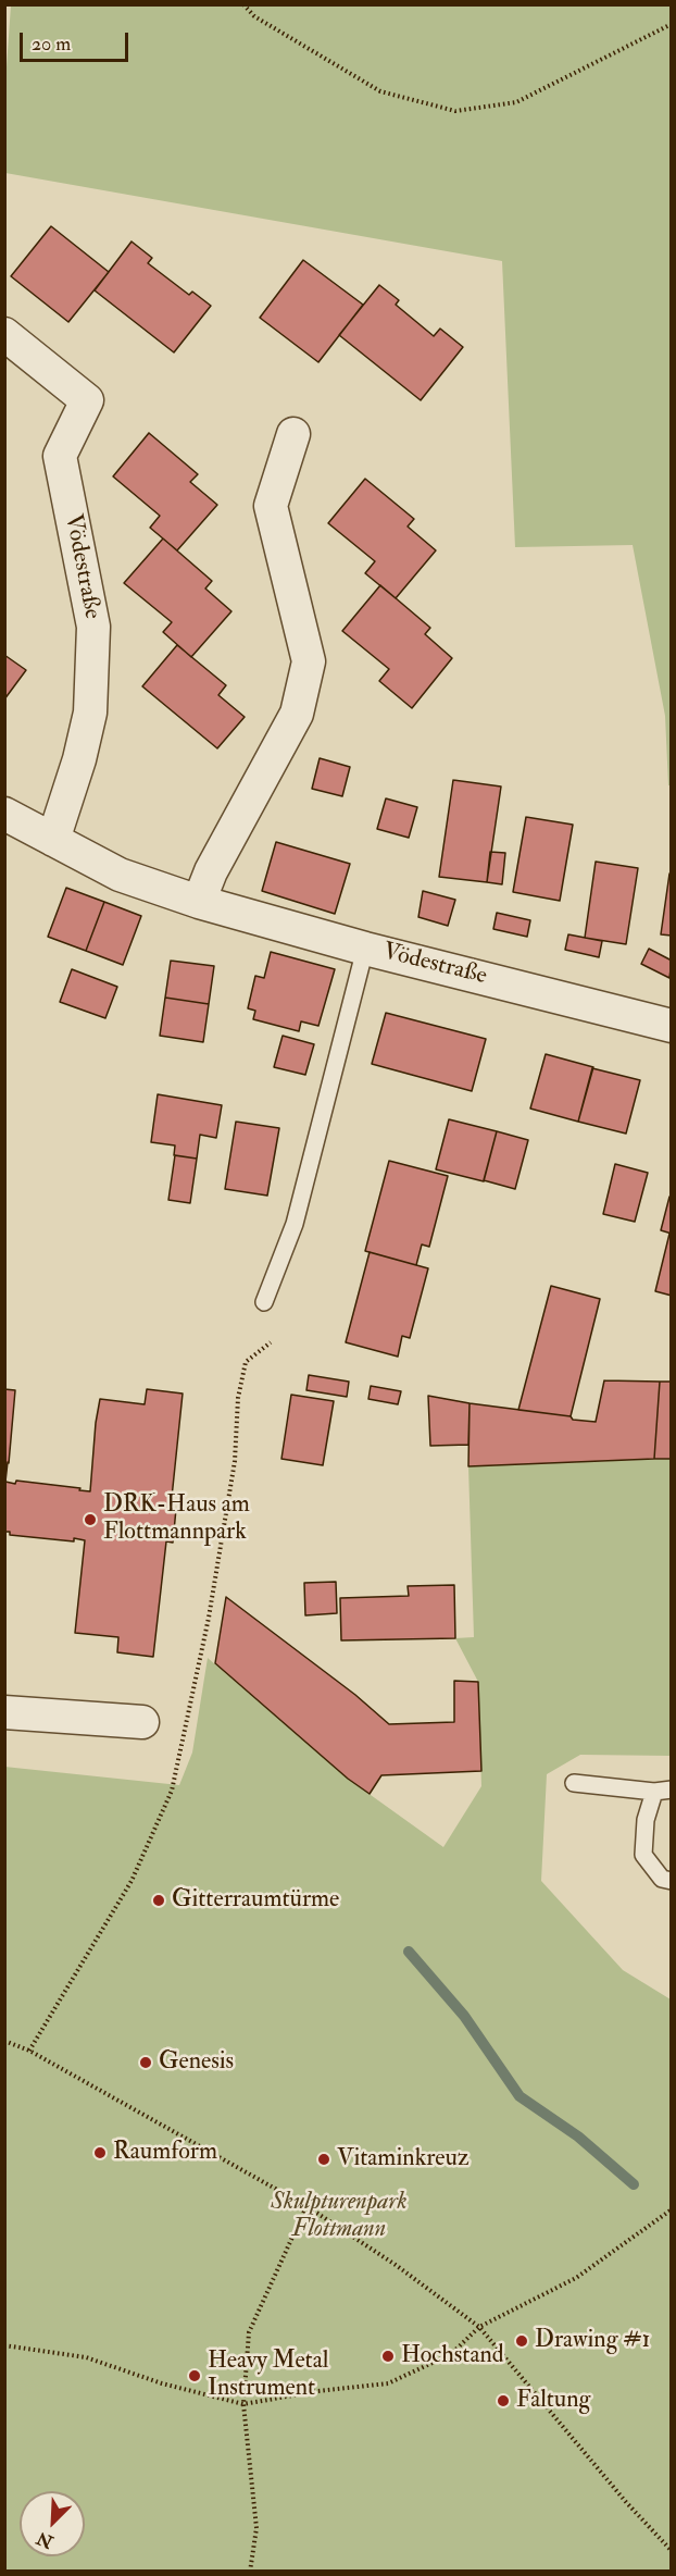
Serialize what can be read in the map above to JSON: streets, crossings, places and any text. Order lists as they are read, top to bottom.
{
  "streets": {
    "street": ["Vödestraße"]
  },
  "parks": ["Skulpturenpark Flottmann"],
  "places": [
    "DRK-Haus am Flottmannpark",
    "Gitterraumtürme",
    "Genesis",
    "Raumform",
    "Vitaminkreuz",
    "Drawing #1",
    "Hochstand",
    "Heavy Metal Instrument",
    "Faltung"
  ],
  "scale_bar": "20 m",
  "north": "bottom left"
}
